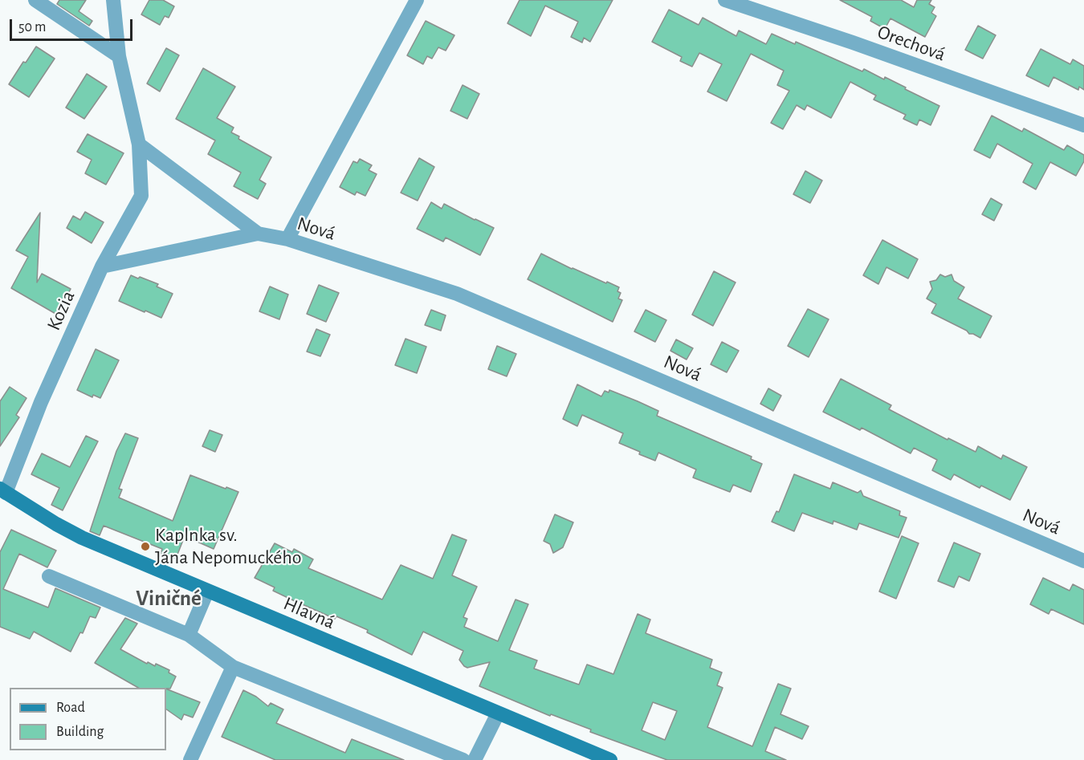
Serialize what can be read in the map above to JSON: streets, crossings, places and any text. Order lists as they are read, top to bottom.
{
  "streets": {
    "main road": ["Hlavná"],
    "street": ["Orechová", "Nová", "Kozia"]
  },
  "crossings": [
    ["Nová", "Kozia"],
    ["Kozia", "Hlavná"]
  ],
  "districts": ["Viničné"],
  "places": ["Kaplnka sv. Jána Nepomuckého"],
  "legend": ["Road", "Building"],
  "scale_bar": "50 m"
}
